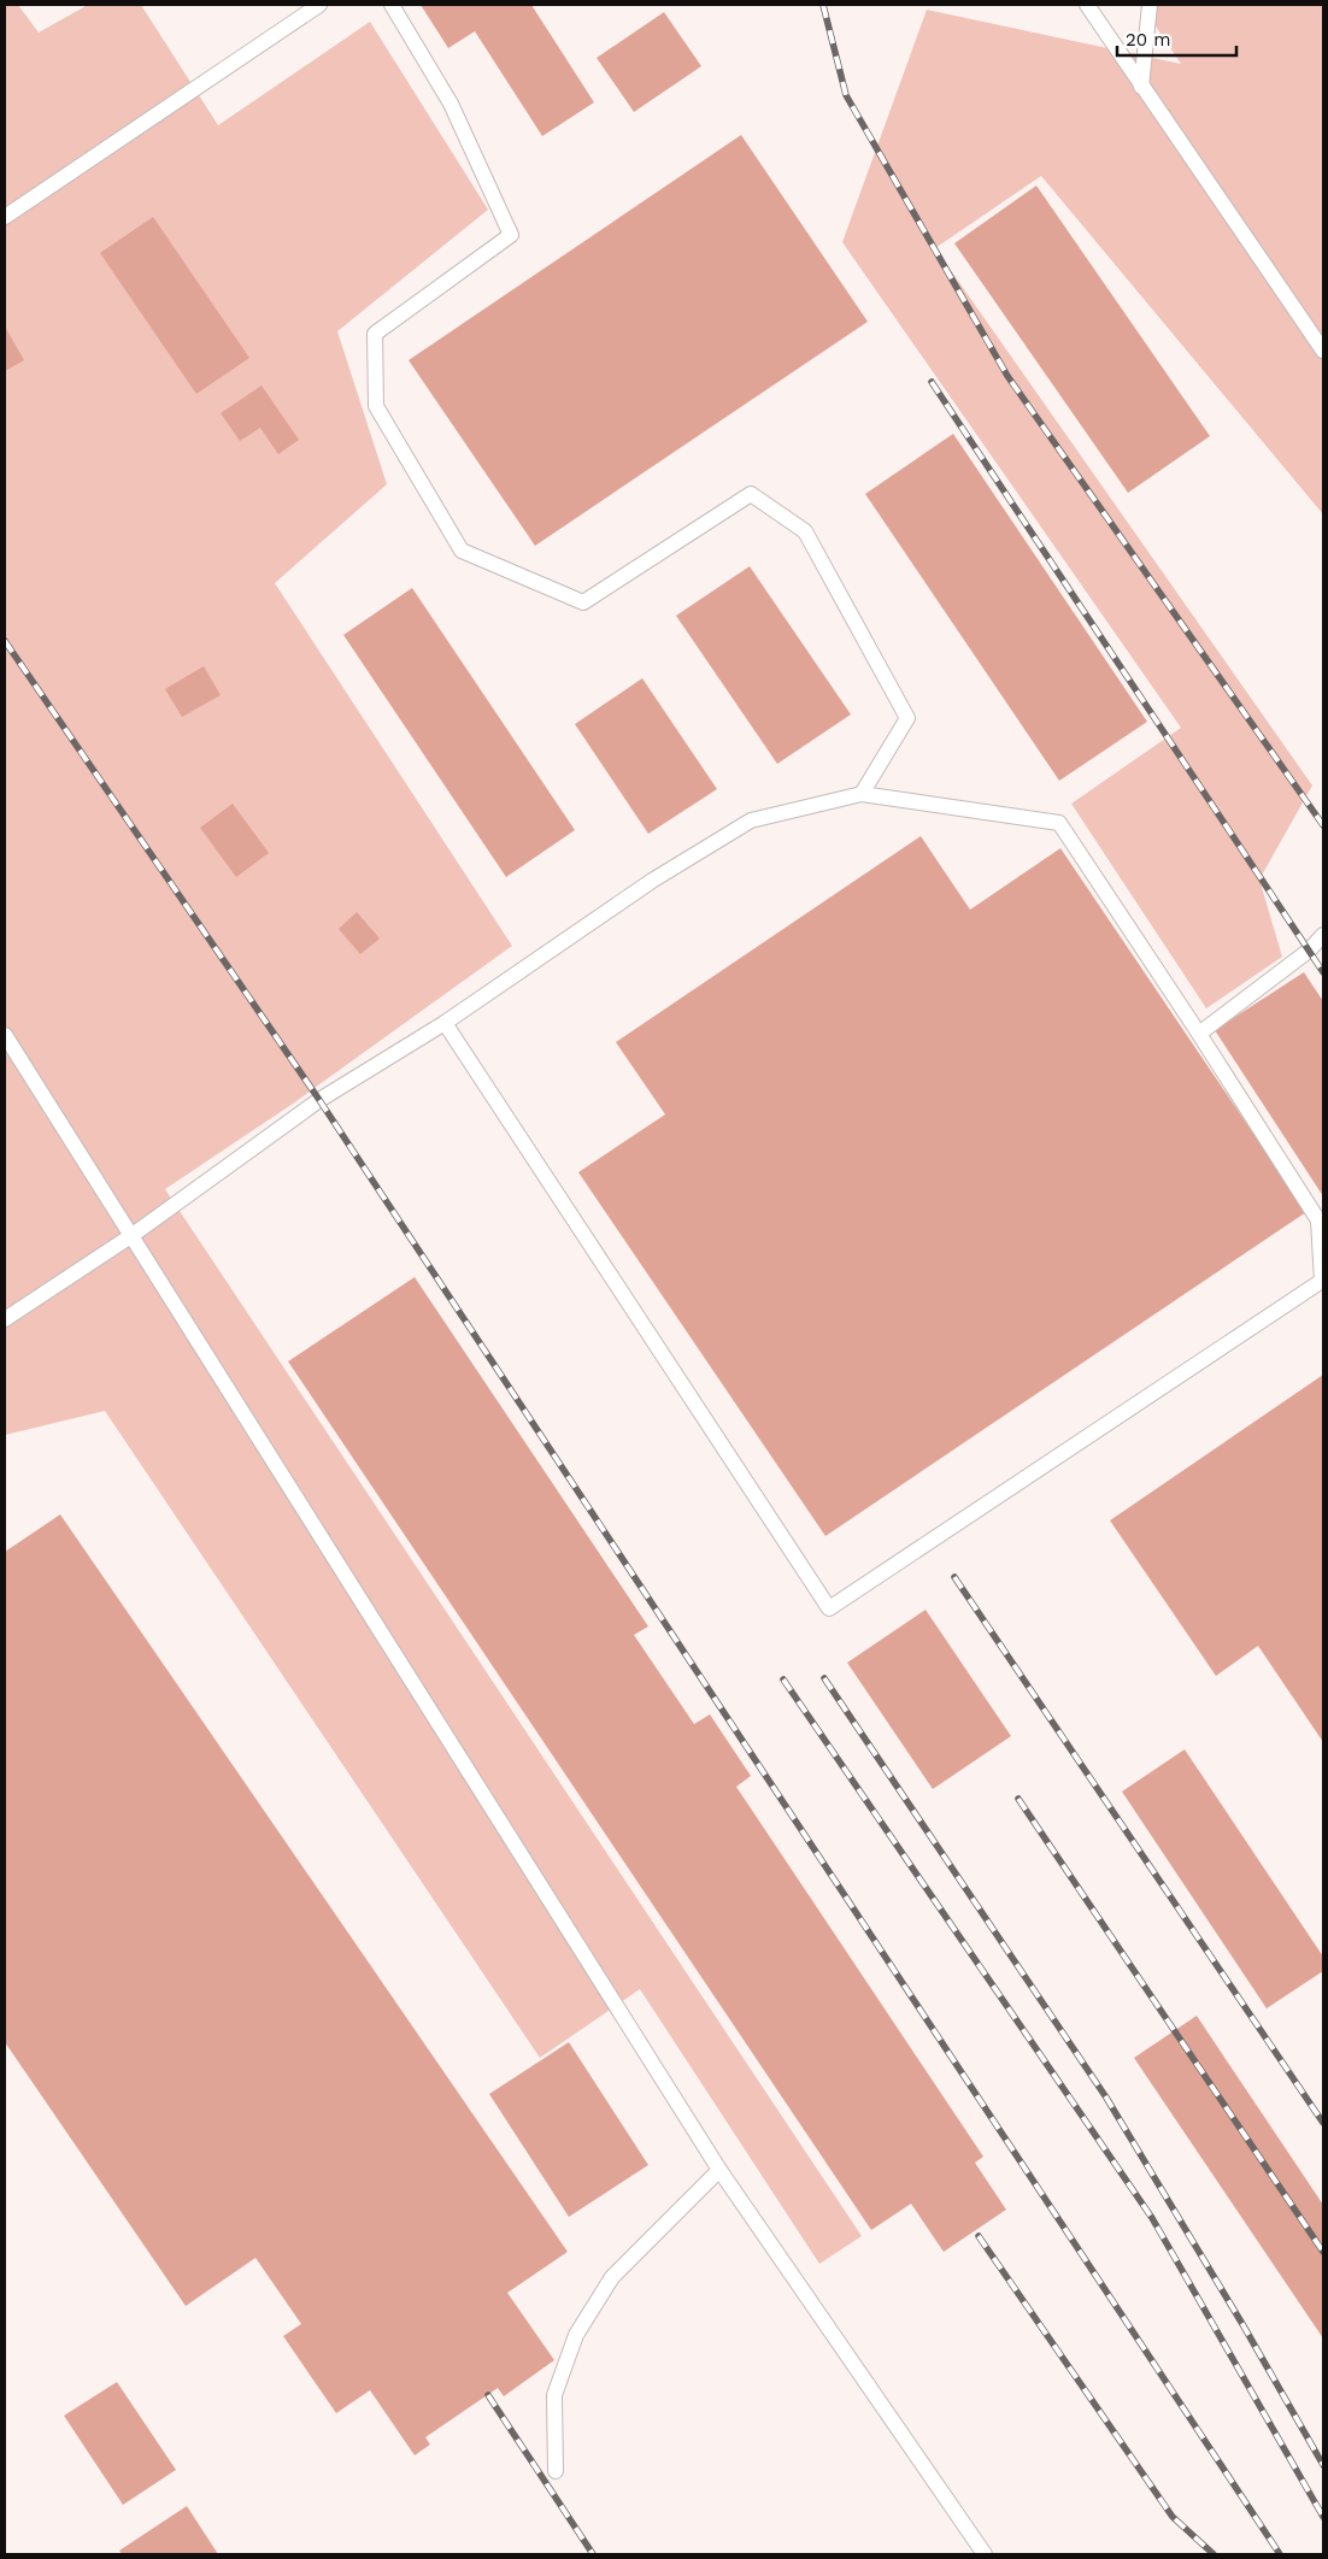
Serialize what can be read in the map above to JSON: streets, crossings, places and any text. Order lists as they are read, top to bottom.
{
  "scale_bar": "20 m"
}
